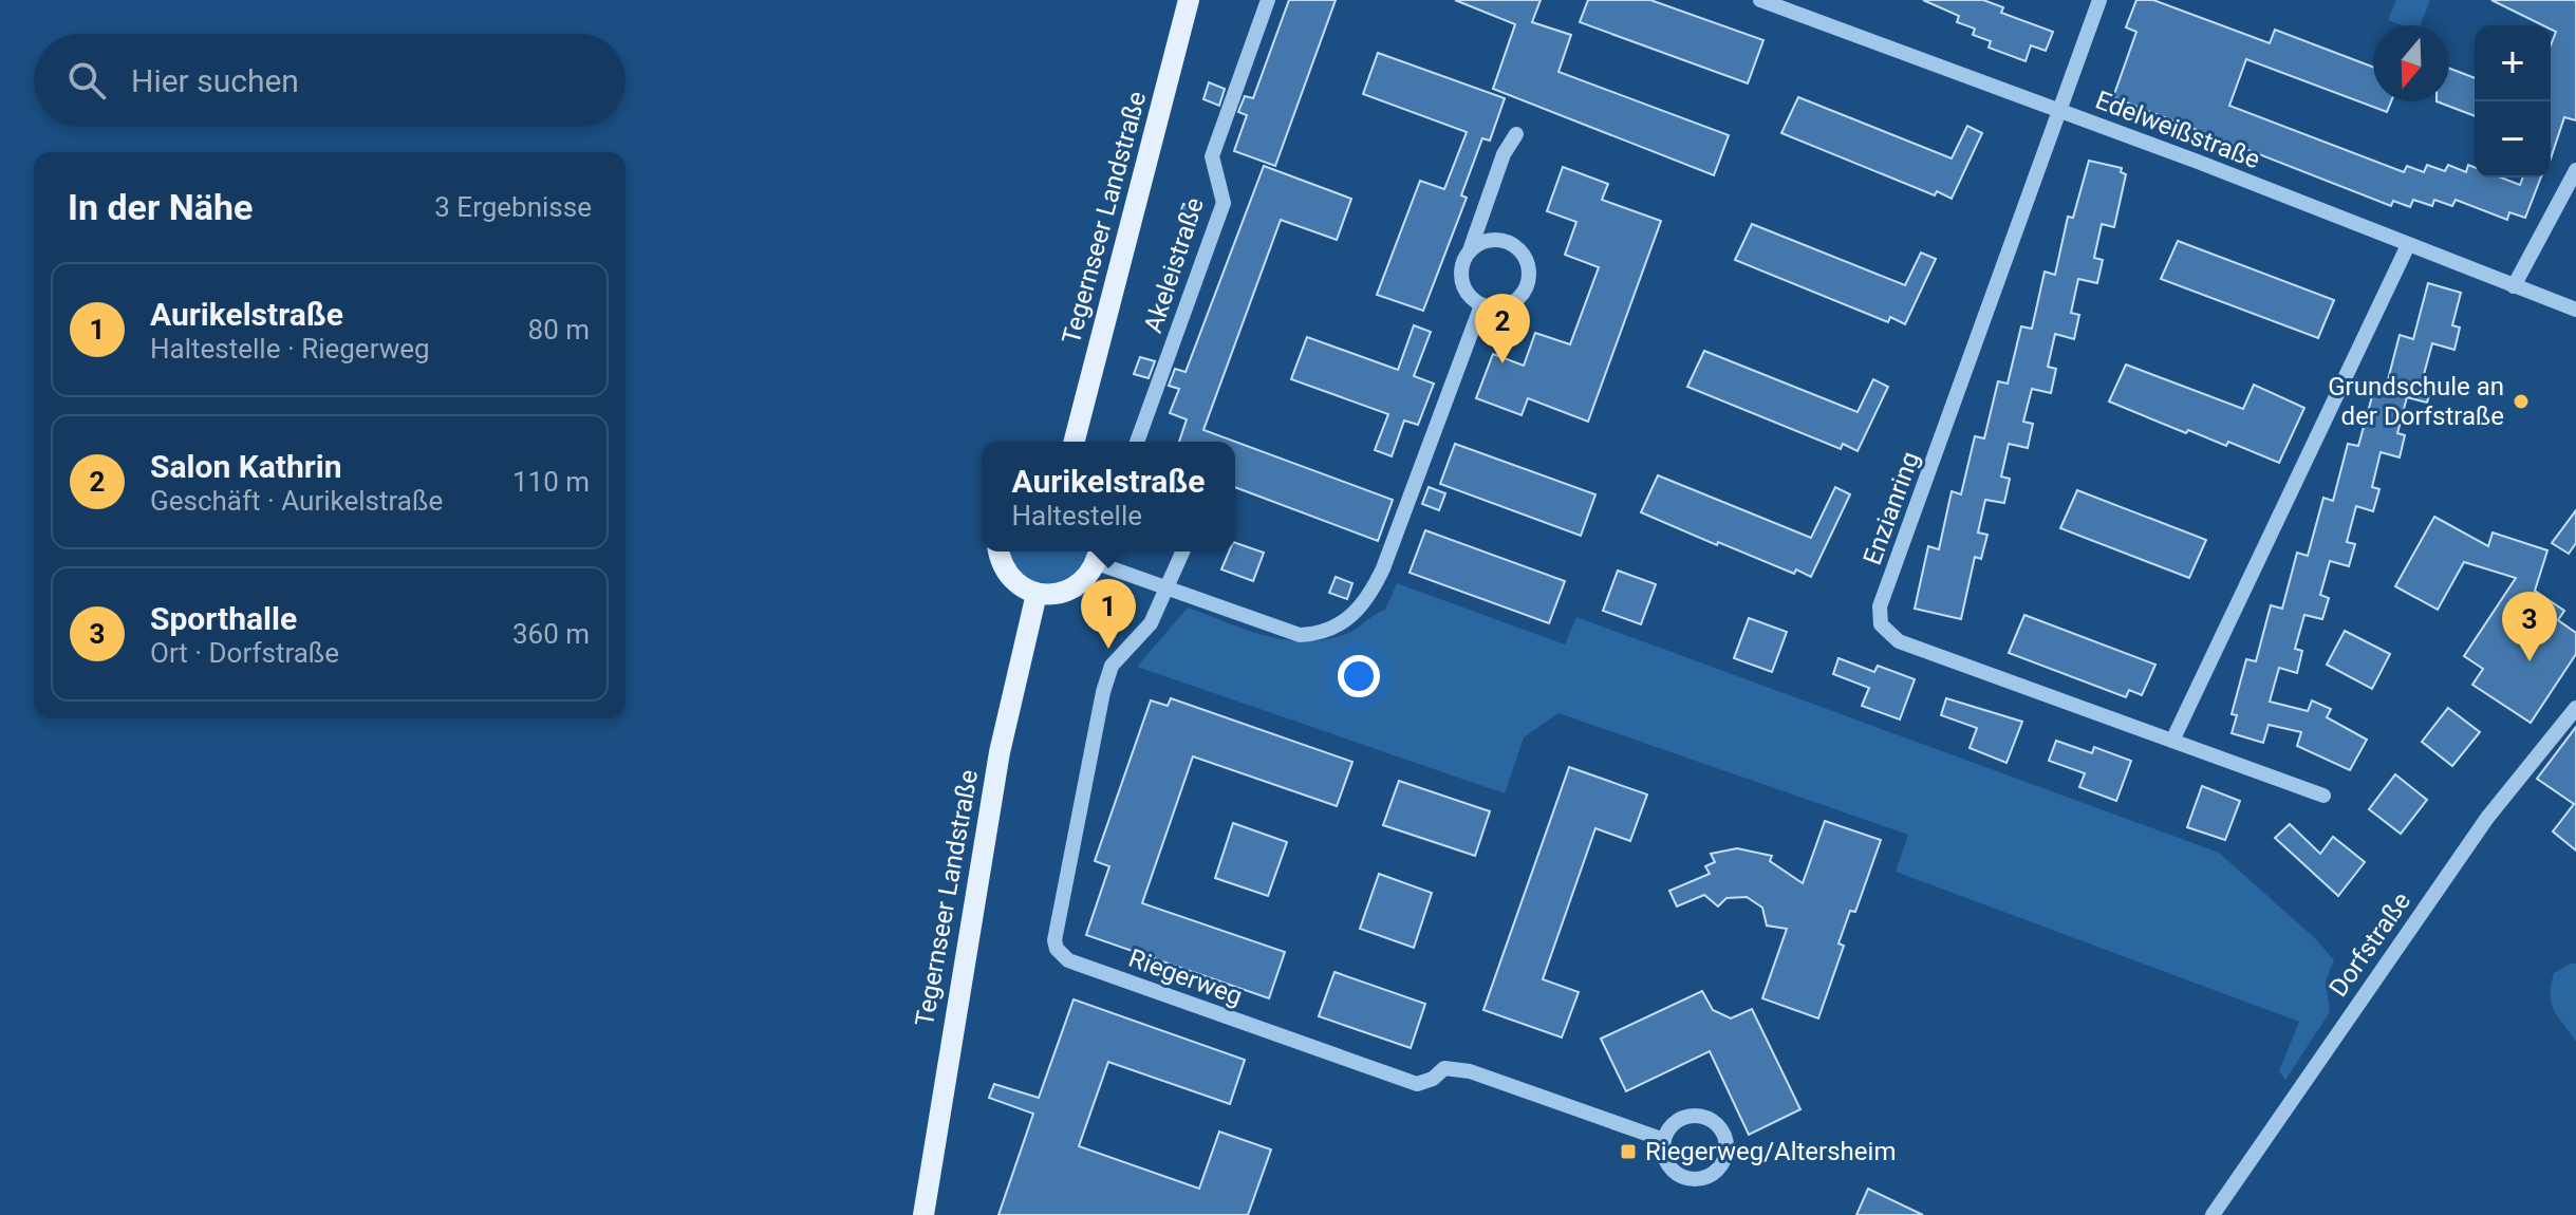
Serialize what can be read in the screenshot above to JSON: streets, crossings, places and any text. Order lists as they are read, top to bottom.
{
  "streets": {
    "main road": ["Tegernseer Landstraße"],
    "street": [
      "Edelweißstraße",
      "Akeleistraße",
      "Enzianring",
      "Dorfstraße",
      "Riegerweg"
    ]
  },
  "crossings": [
    ["Edelweißstraße", "Enzianring"]
  ],
  "places": {
    "other": ["Grundschule an der Dorfstraße"],
    "transit": ["Riegerweg/Altersheim"]
  },
  "north": "bottom",
  "page": {
    "map_buttons": ["+", "−"],
    "search": "Hier suchen",
    "heading": ["In der Nähe", "3 Ergebnisse"],
    "list": [
      {
        "mark": "1",
        "name": "Aurikelstraße",
        "note": "Haltestelle · Riegerweg",
        "value": "80 m"
      },
      {
        "mark": "2",
        "name": "Salon Kathrin",
        "note": "Geschäft · Aurikelstraße",
        "value": "110 m"
      },
      {
        "mark": "3",
        "name": "Sporthalle",
        "note": "Ort · Dorfstraße",
        "value": "360 m"
      }
    ],
    "pins": ["2", "1", "3"],
    "popup": ["Aurikelstraße", "Haltestelle"]
  }
}
